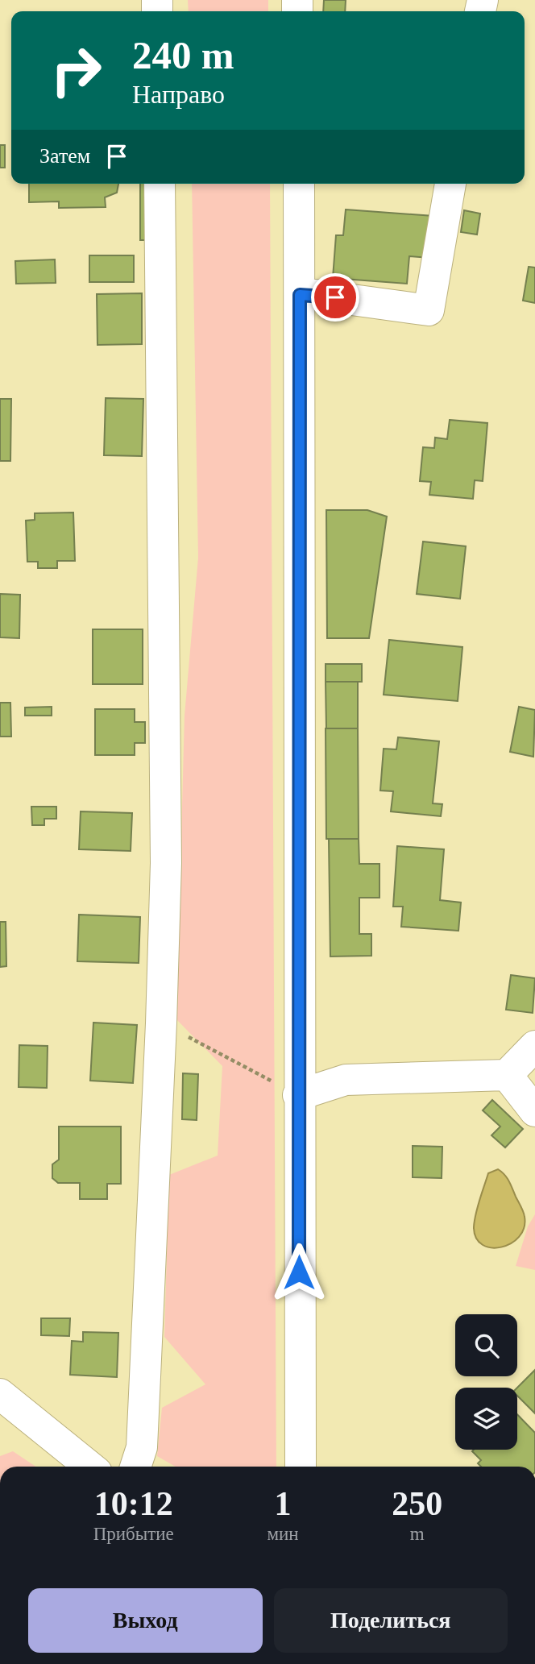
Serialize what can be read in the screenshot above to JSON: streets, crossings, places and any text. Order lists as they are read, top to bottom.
{
  "page": {
    "turn": ["240 m", "Направо"],
    "then": "Затем",
    "eta": [
      "10:12",
      "Прибытие",
      "1",
      "мин",
      "250",
      "m"
    ],
    "buttons": ["Выход", "Поделиться"]
  }
}
